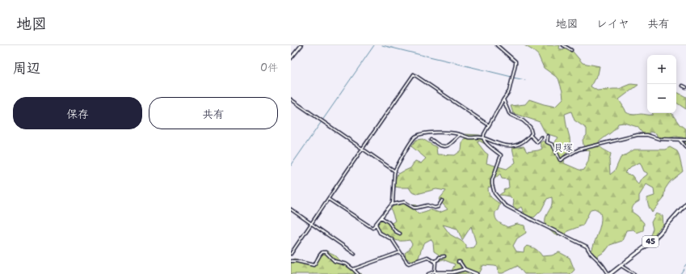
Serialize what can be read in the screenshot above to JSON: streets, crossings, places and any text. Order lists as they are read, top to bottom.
{
  "streets": {
    "main road": ["45"]
  },
  "districts": ["貝塚"],
  "page": {
    "header": "地図",
    "nav": ["地図", "レイヤ", "共有"],
    "heading": ["周辺", "0件"],
    "map_buttons": ["+", "−"],
    "buttons": ["保存", "共有"]
  }
}
